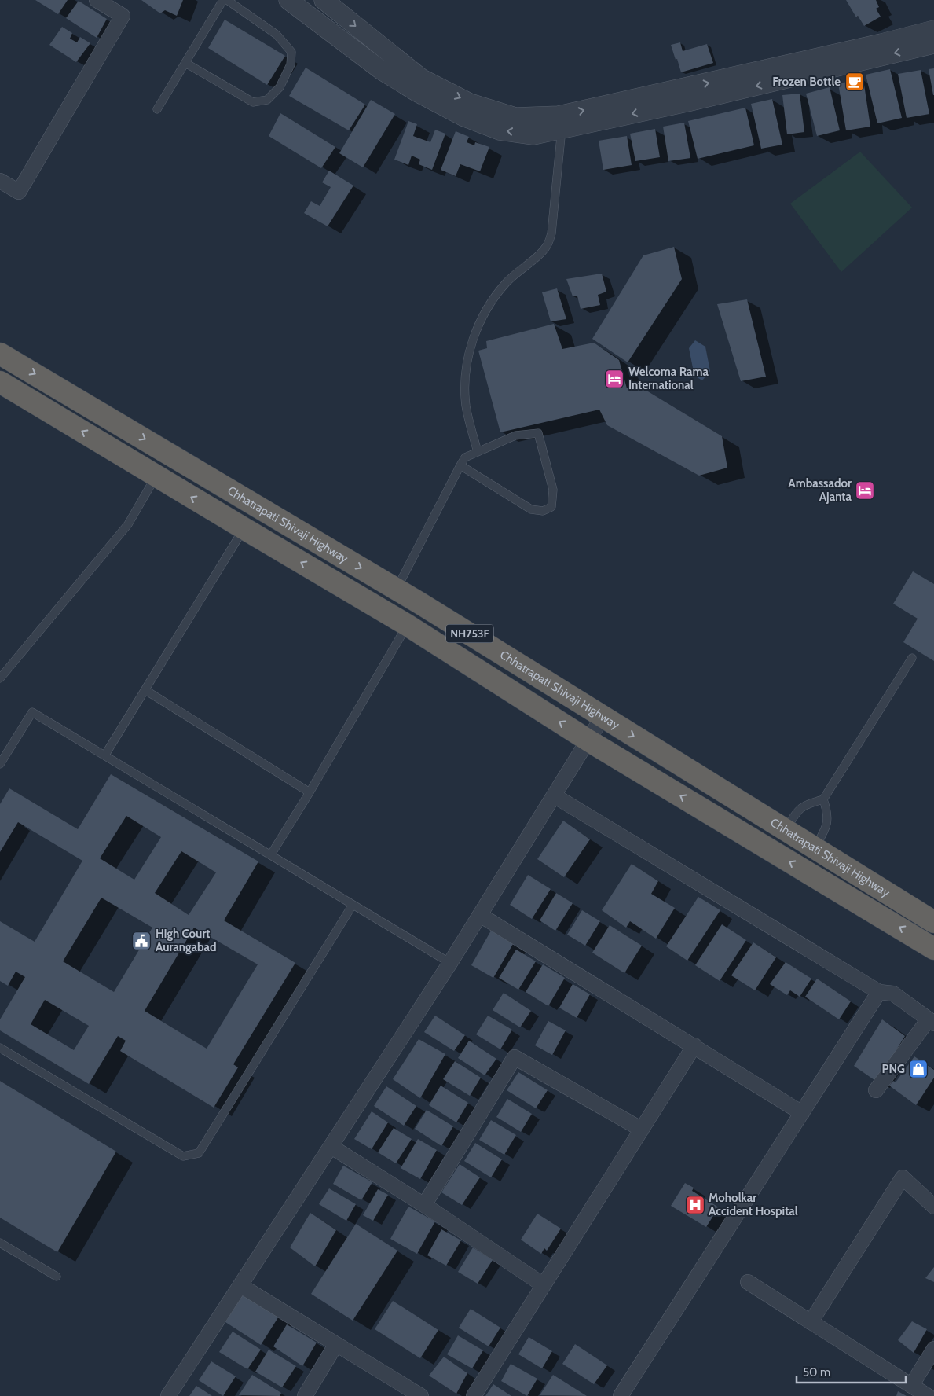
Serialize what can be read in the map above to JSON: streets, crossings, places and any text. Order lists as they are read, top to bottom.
{
  "streets": {
    "highway": ["Chhatrapati Shivaji Highway", "NH753F"]
  },
  "places": {
    "cafe": ["Frozen Bottle"],
    "hotel": ["Welcoma Rama International", "Ambassador Ajanta"],
    "public building": ["High Court Aurangabad"],
    "shop": ["PNG"],
    "hospital": ["Moholkar Accident Hospital"]
  },
  "scale_bar": "50 m"
}
